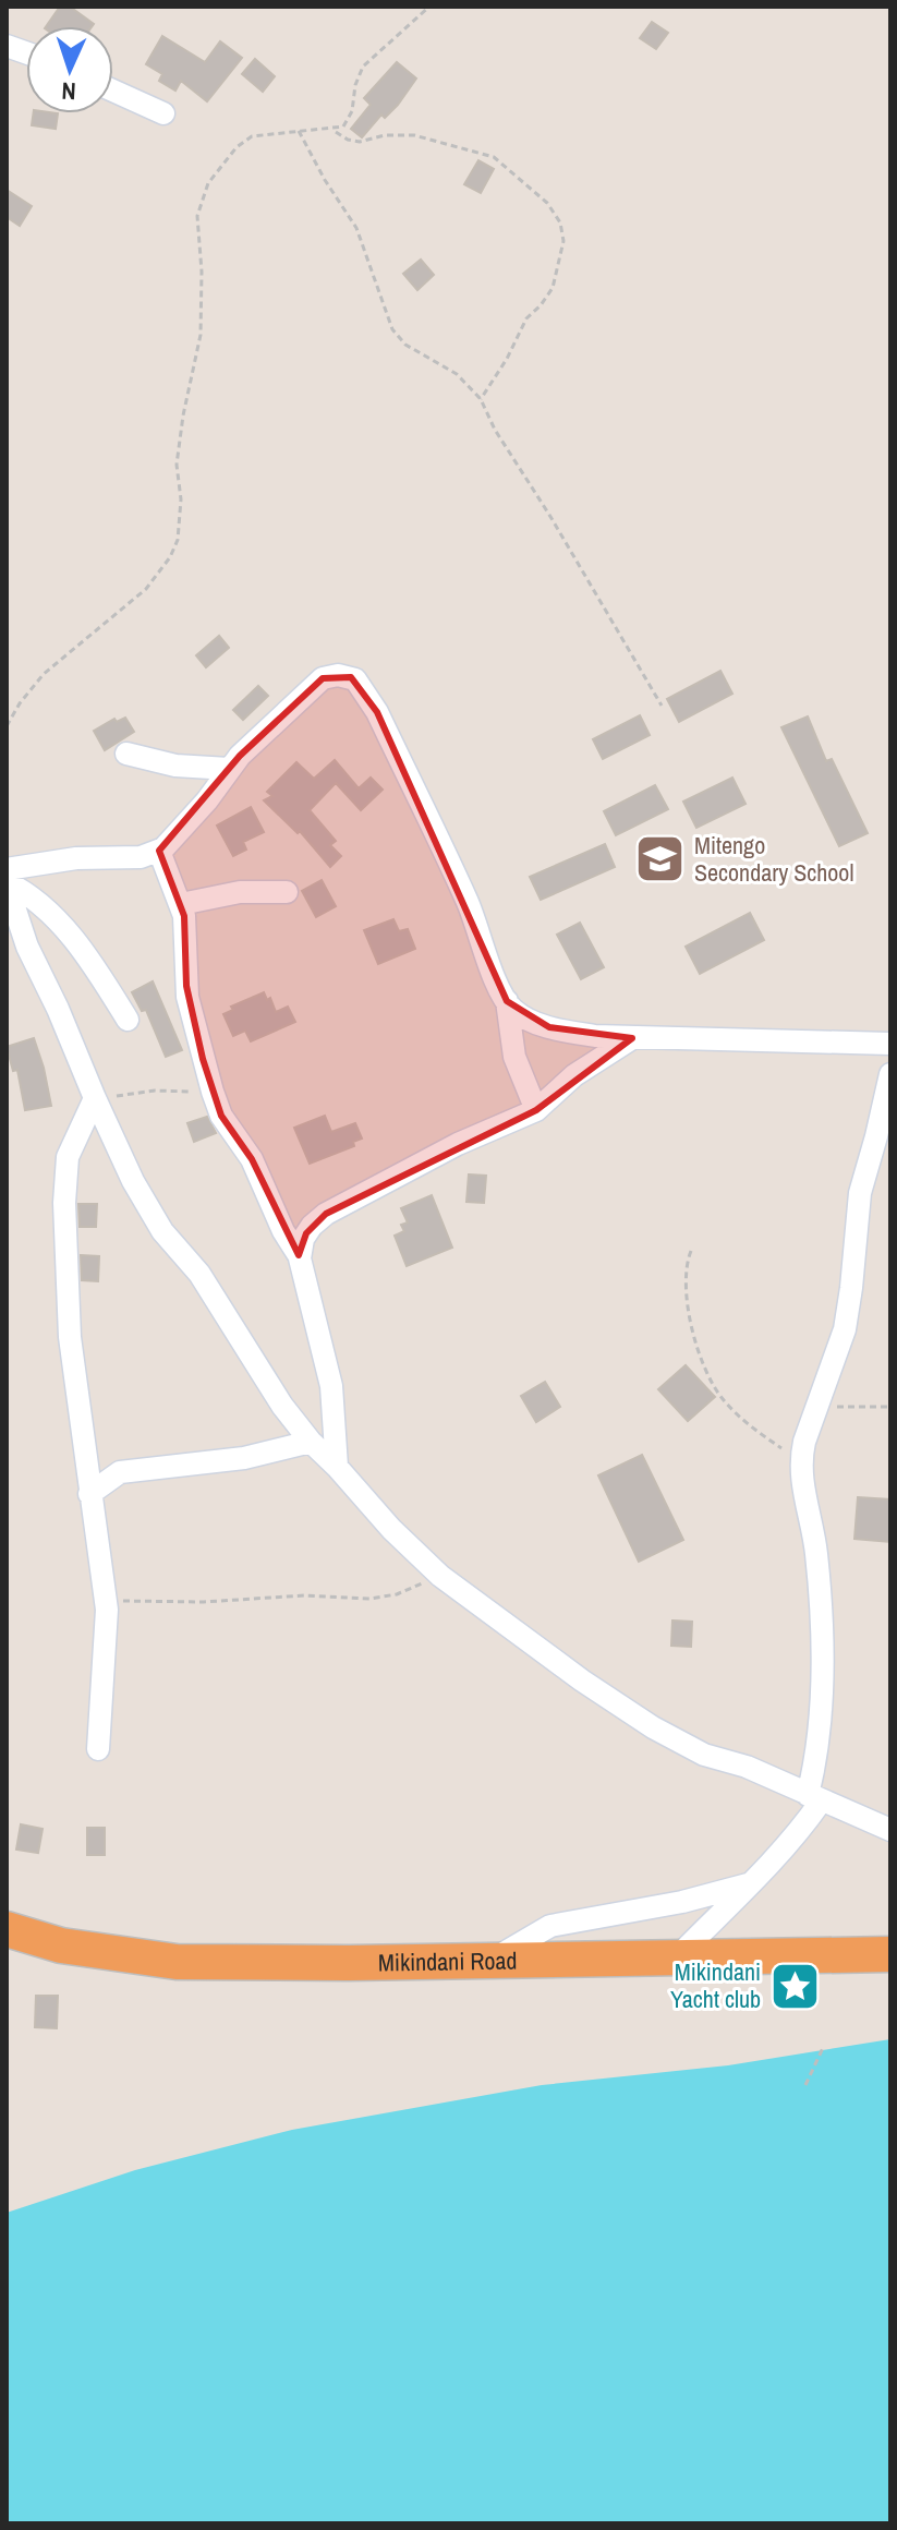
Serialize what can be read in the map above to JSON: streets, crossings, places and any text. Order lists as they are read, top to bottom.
{
  "streets": {
    "highway": ["Mikindani Road"]
  },
  "places": {
    "school or university": ["Mitengo Secondary School"],
    "place": ["Mikindani Yacht club"]
  },
  "north": "bottom"
}
